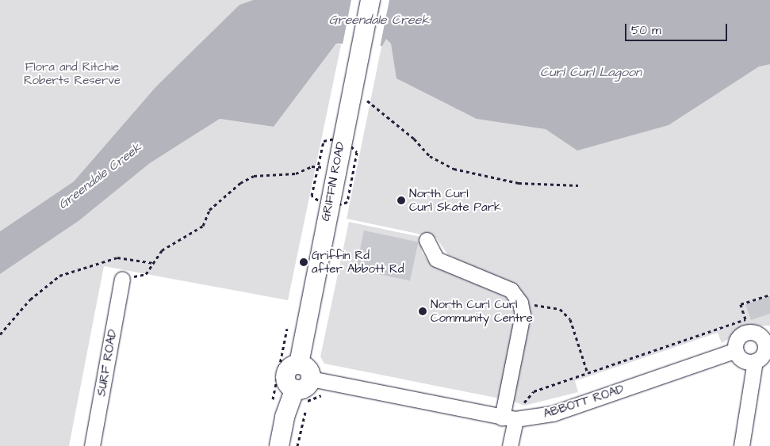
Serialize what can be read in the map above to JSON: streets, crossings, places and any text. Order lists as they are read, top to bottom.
{
  "streets": {
    "main road": ["GRIFFIN ROAD"],
    "street": ["SURF ROAD", "ABBOTT ROAD"]
  },
  "crossings": [
    ["GRIFFIN ROAD", "ABBOTT ROAD"]
  ],
  "water": ["Greendale Creek", "Curl Curl Lagoon"],
  "parks": ["Flora and Ritchie Roberts Reserve"],
  "places": ["North Curl Curl Skate Park", "Griffin Rd after Abbott Rd", "North Curl Curl Community Centre"],
  "scale_bar": "50 m"
}
